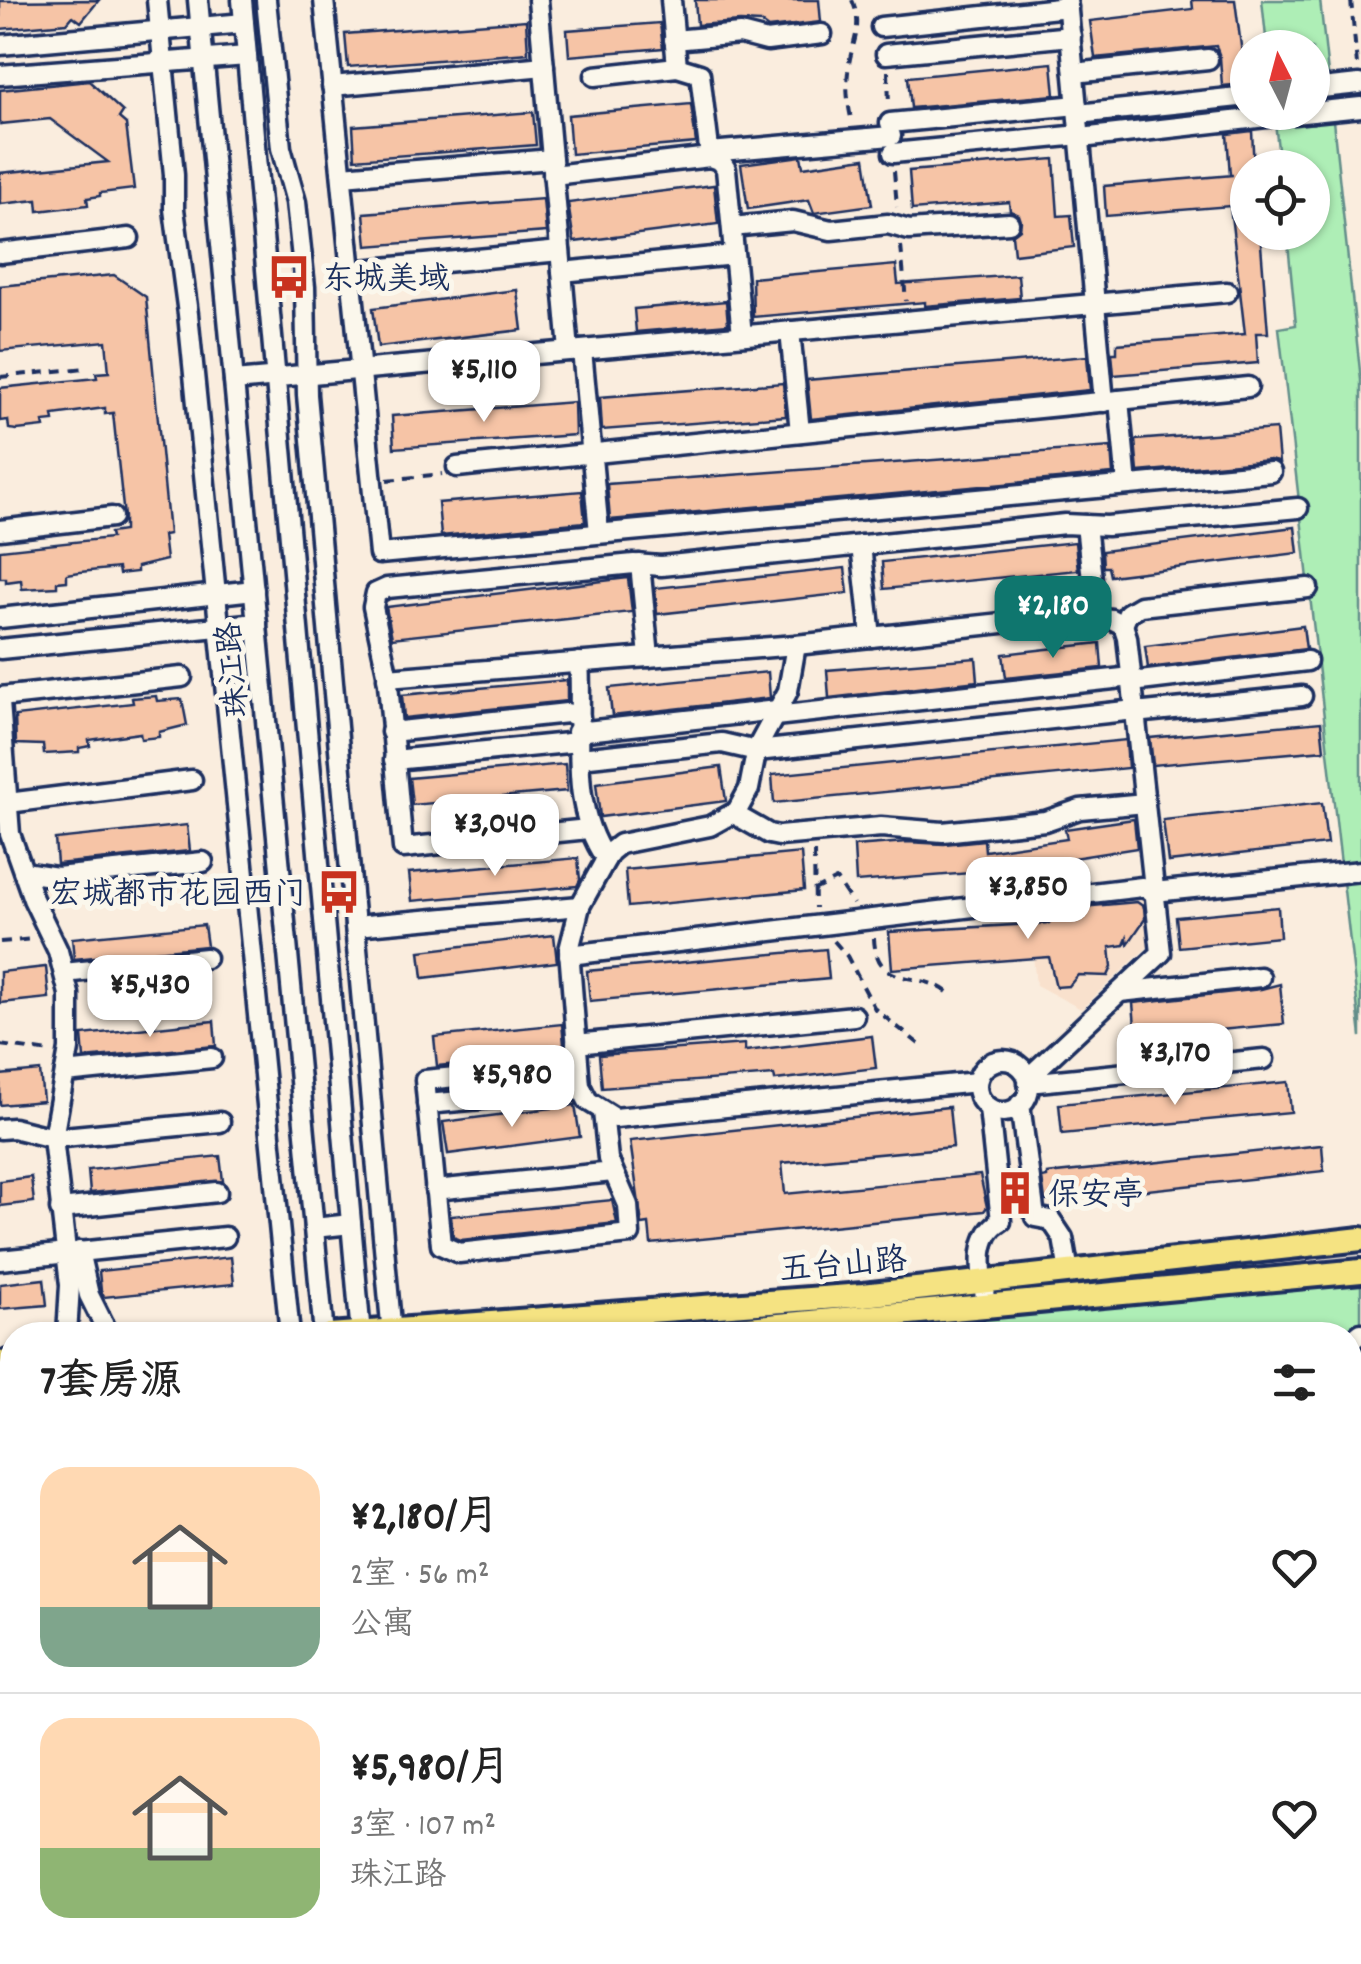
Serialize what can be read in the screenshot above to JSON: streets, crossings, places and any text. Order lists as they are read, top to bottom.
{
  "streets": {
    "main road": ["五台山路"],
    "street": ["珠江路"]
  },
  "places": {
    "bus stop": ["东城美域", "宏城都市花园西门"],
    "building": ["保安亭"]
  },
  "north": "top",
  "page": {
    "price": [
      "¥5,110",
      "¥2,180",
      "¥3,040",
      "¥3,850",
      "¥5,430",
      "¥3,170",
      "¥5,980"
    ],
    "heading": "7套房源",
    "list": [
      {
        "name": "¥2,180/月",
        "note": "2室 · 56 m² · 公寓"
      },
      {
        "name": "¥5,980/月",
        "note": "3室 · 107 m² · 珠江路"
      }
    ]
  }
}
